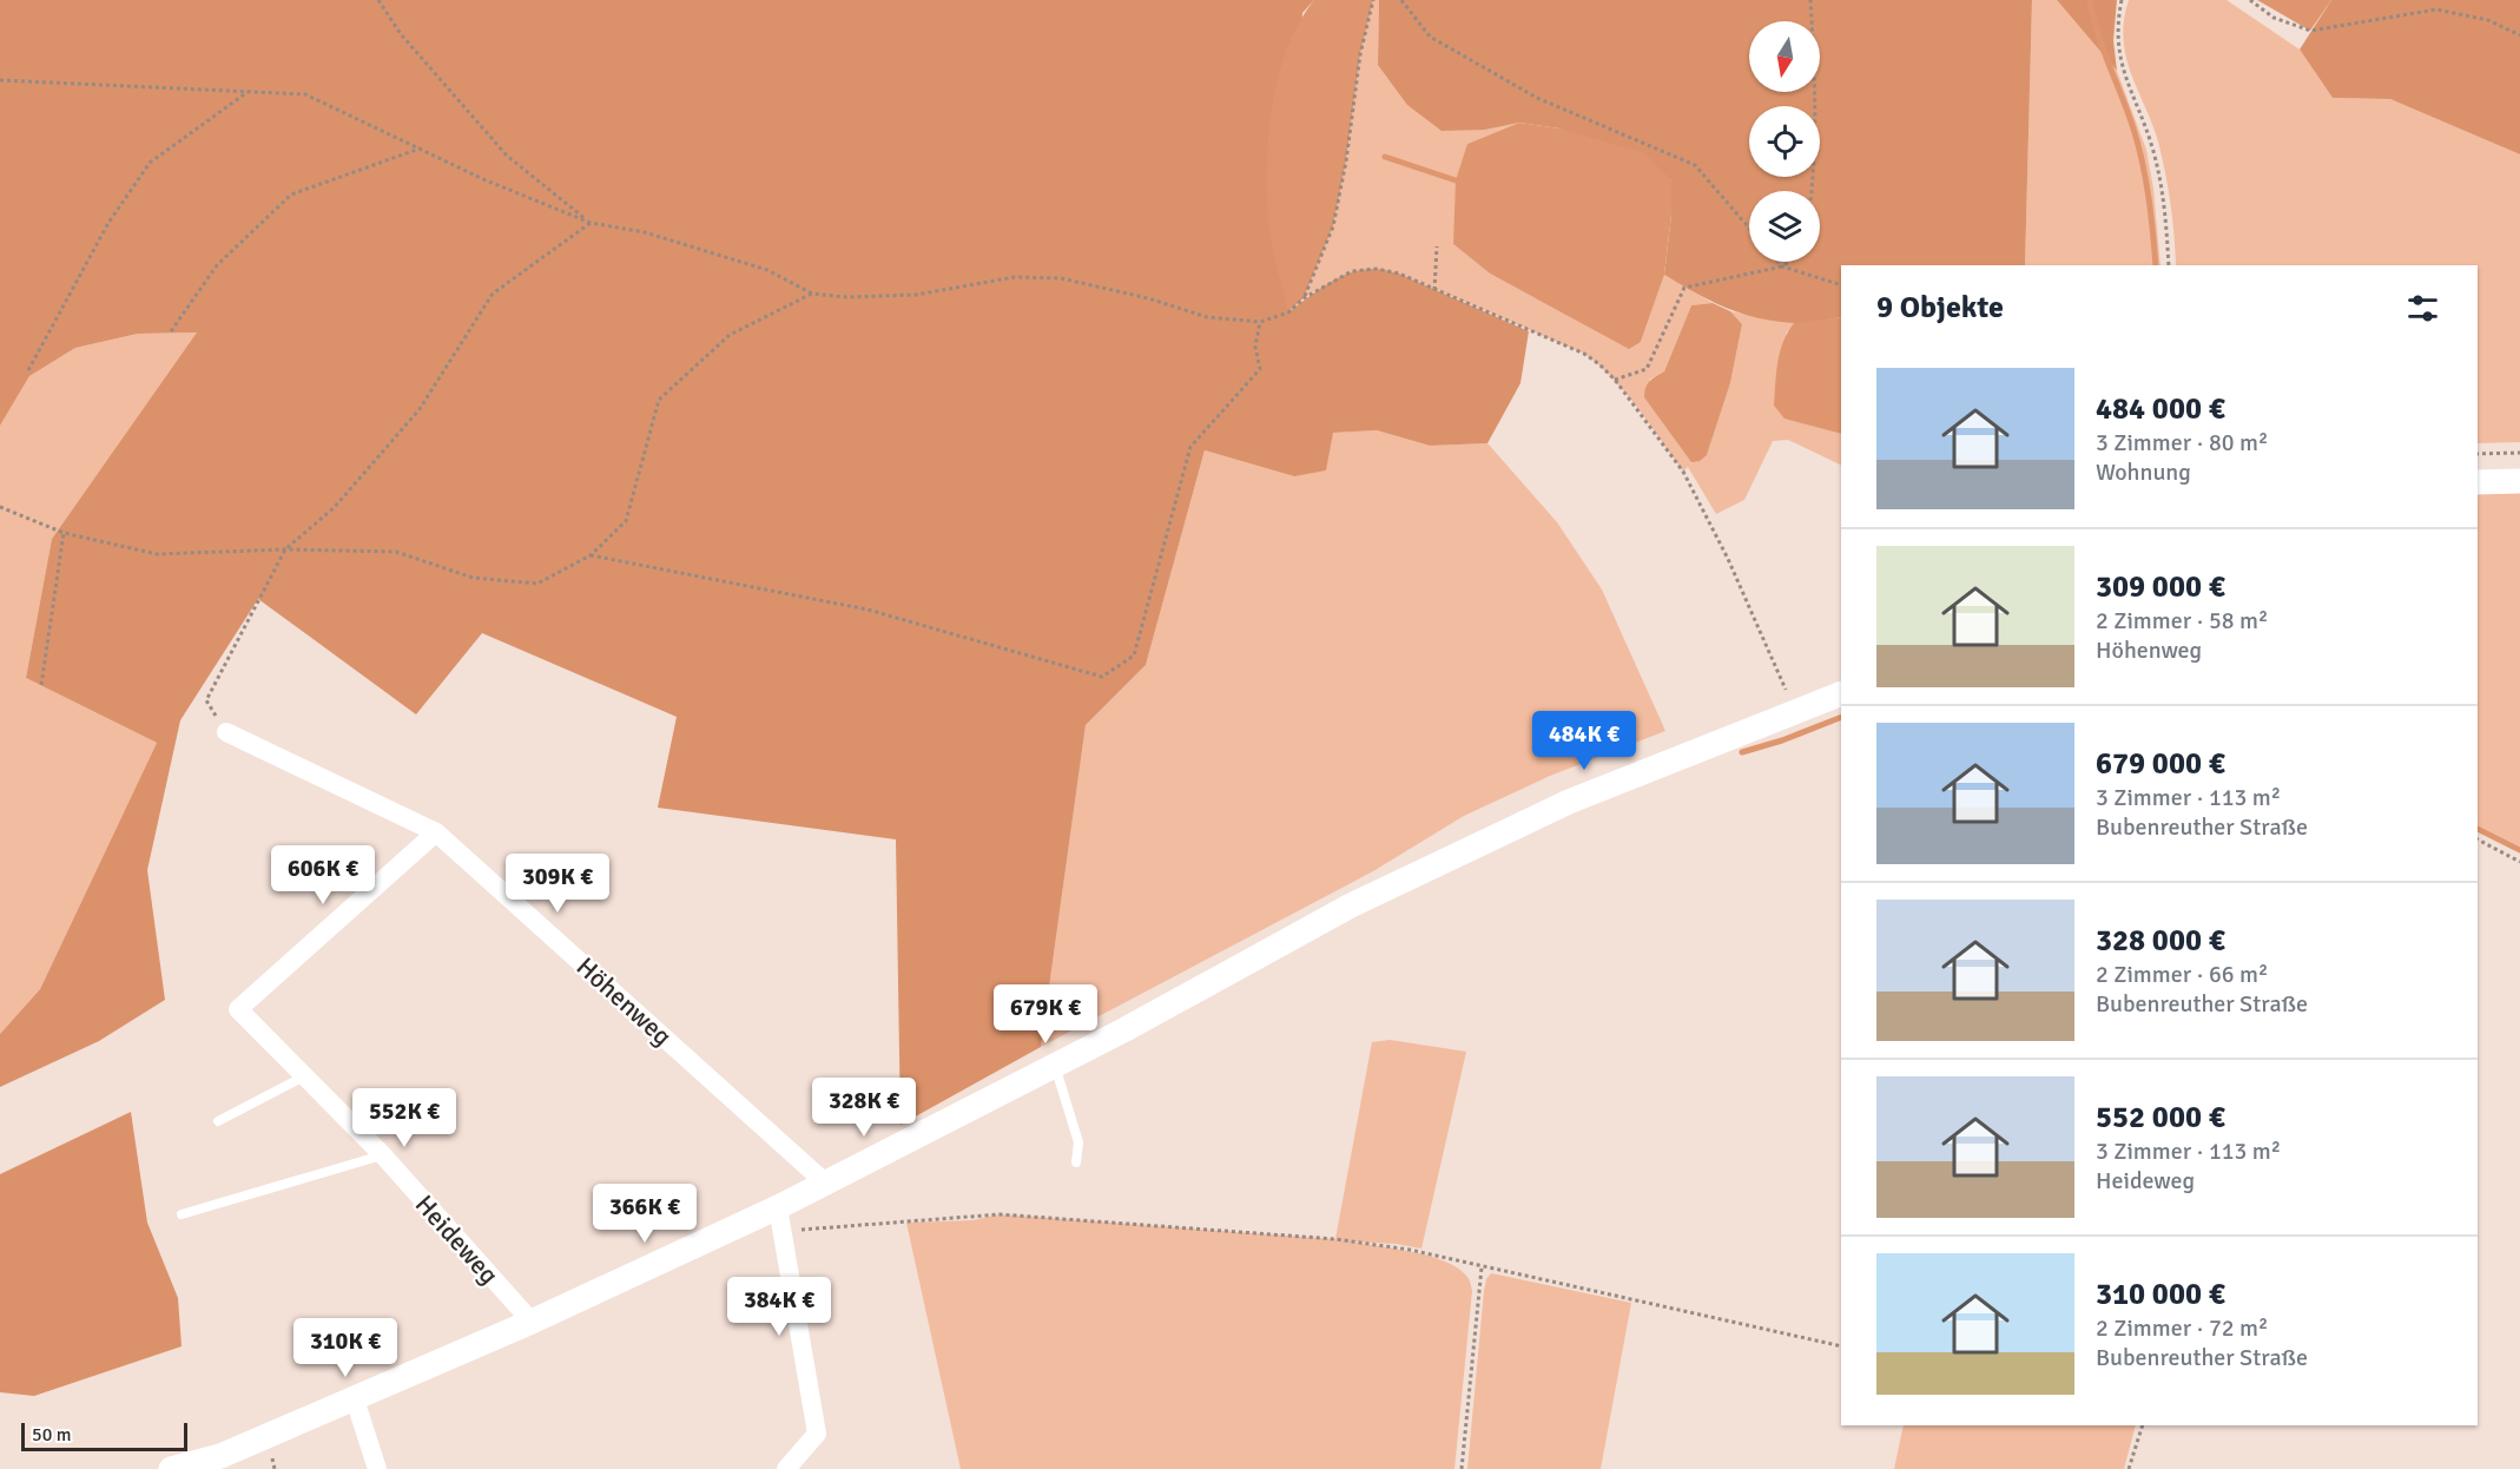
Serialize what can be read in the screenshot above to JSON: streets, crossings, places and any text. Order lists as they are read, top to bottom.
{
  "streets": {
    "street": ["Höhenweg", "Heideweg"]
  },
  "crossings": [
    ["Höhenweg", "Heideweg"]
  ],
  "scale_bar": "50 m",
  "north": "bottom",
  "page": {
    "heading": "9 Objekte",
    "list": [
      {
        "name": "484 000 €",
        "note": "3 Zimmer · 80 m² · Wohnung"
      },
      {
        "name": "309 000 €",
        "note": "2 Zimmer · 58 m² · Höhenweg"
      },
      {
        "name": "679 000 €",
        "note": "3 Zimmer · 113 m² · Bubenreuther Straße"
      },
      {
        "name": "328 000 €",
        "note": "2 Zimmer · 66 m² · Bubenreuther Straße"
      },
      {
        "name": "552 000 €",
        "note": "3 Zimmer · 113 m² · Heideweg"
      },
      {
        "name": "310 000 €",
        "note": "2 Zimmer · 72 m² · Bubenreuther Straße"
      }
    ],
    "price": [
      "484K €",
      "606K €",
      "309K €",
      "679K €",
      "328K €",
      "552K €",
      "366K €",
      "384K €",
      "310K €"
    ],
    "scale": "50 m"
  }
}
